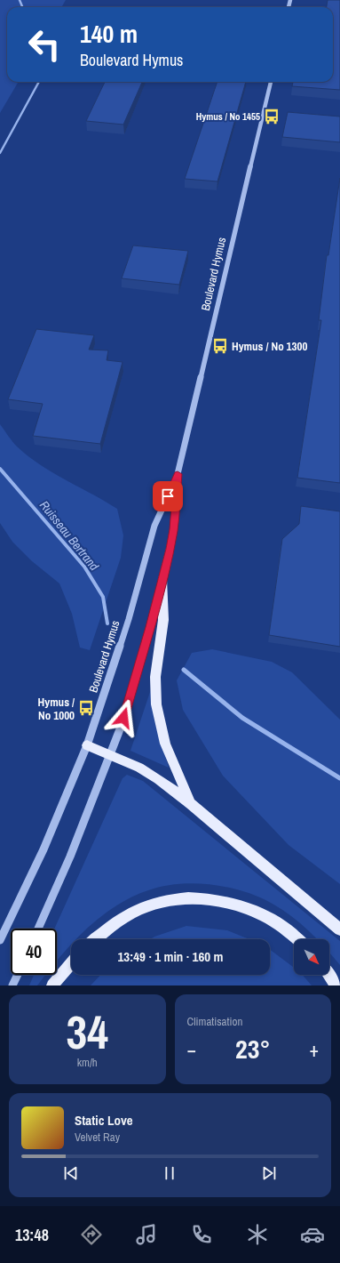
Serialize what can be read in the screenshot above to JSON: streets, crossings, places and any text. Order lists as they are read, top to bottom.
{
  "streets": {
    "street": ["Boulevard Hymus"]
  },
  "water": ["Ruisseau Bertrand"],
  "places": {
    "bus stop": ["Hymus / No 1455", "Hymus / No 1300", "Hymus / No 1000"]
  },
  "north": "bottom right",
  "page": {
    "turn": ["140 m", "Boulevard Hymus"],
    "limit": "40",
    "trip": "13:49 · 1 min · 160 m",
    "tile": [
      ["34", "km/h"],
      "Climatisation"
    ],
    "heat": ["−", "23°", "+"],
    "song": ["Static Love", "Velvet Ray"],
    "tabs": "13:48"
  }
}
